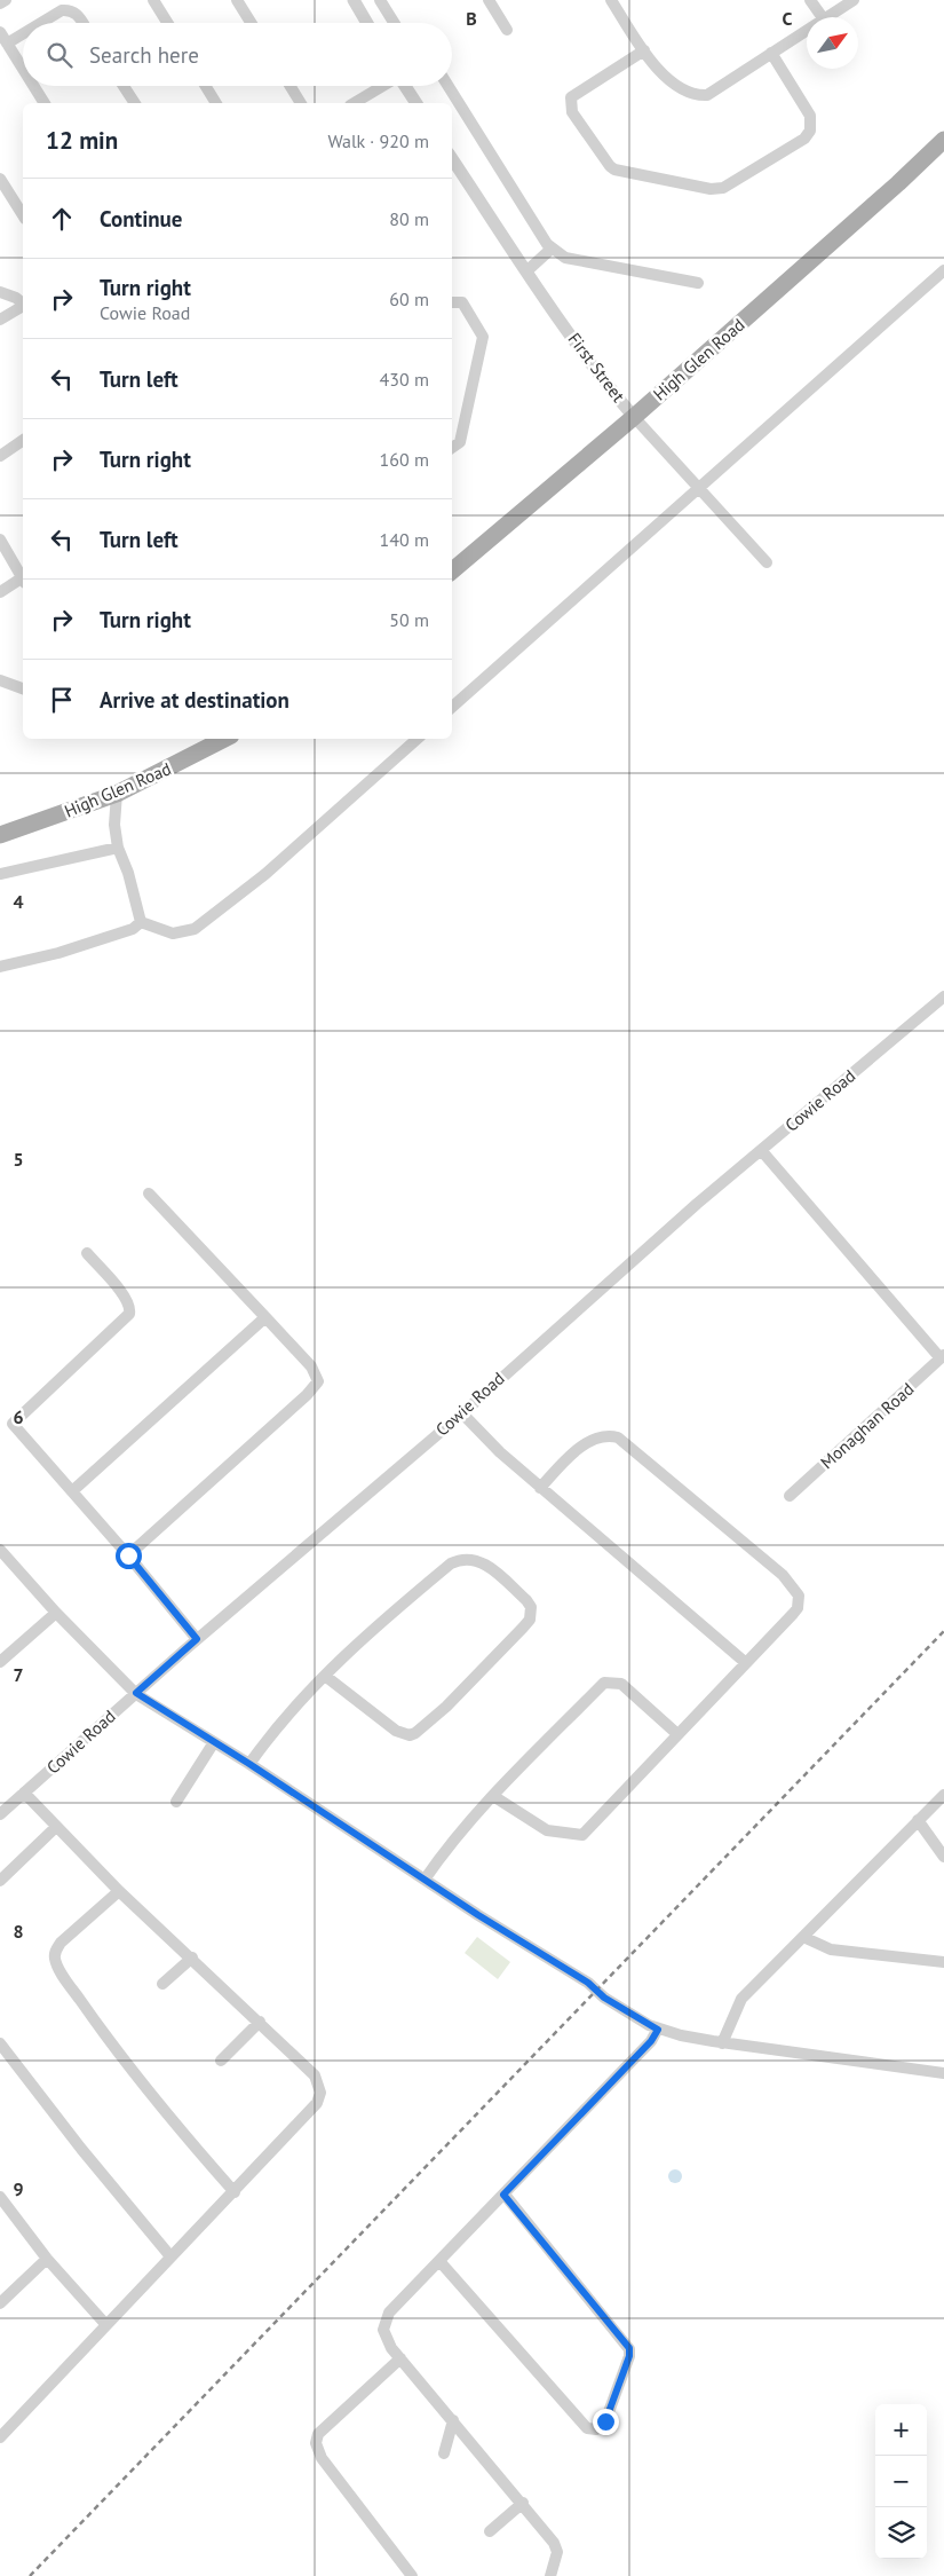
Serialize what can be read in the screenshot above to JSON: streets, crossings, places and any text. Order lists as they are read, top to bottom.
{
  "streets": {
    "main road": ["High Glen Road"],
    "street": ["First Street", "Cowie Road", "Monaghan Road"]
  },
  "crossings": [
    ["High Glen Road", "First Street"]
  ],
  "north": "top right",
  "page": {
    "search": "Search here",
    "heading": ["12 min", "Walk · 920 m"],
    "list": [
      ["Continue", "80 m"],
      ["Turn right", "Cowie Road", "60 m"],
      ["Turn left", "430 m"],
      ["Turn right", "160 m"],
      ["Turn left", "140 m"],
      ["Turn right", "50 m"],
      "Arrive at destination"
    ],
    "map_buttons": ["+", "−"]
  },
  "grid": {
    "columns": ["B", "C"],
    "rows": [
      "4",
      "5",
      "6",
      "7",
      "8",
      "9"
    ]
  }
}
